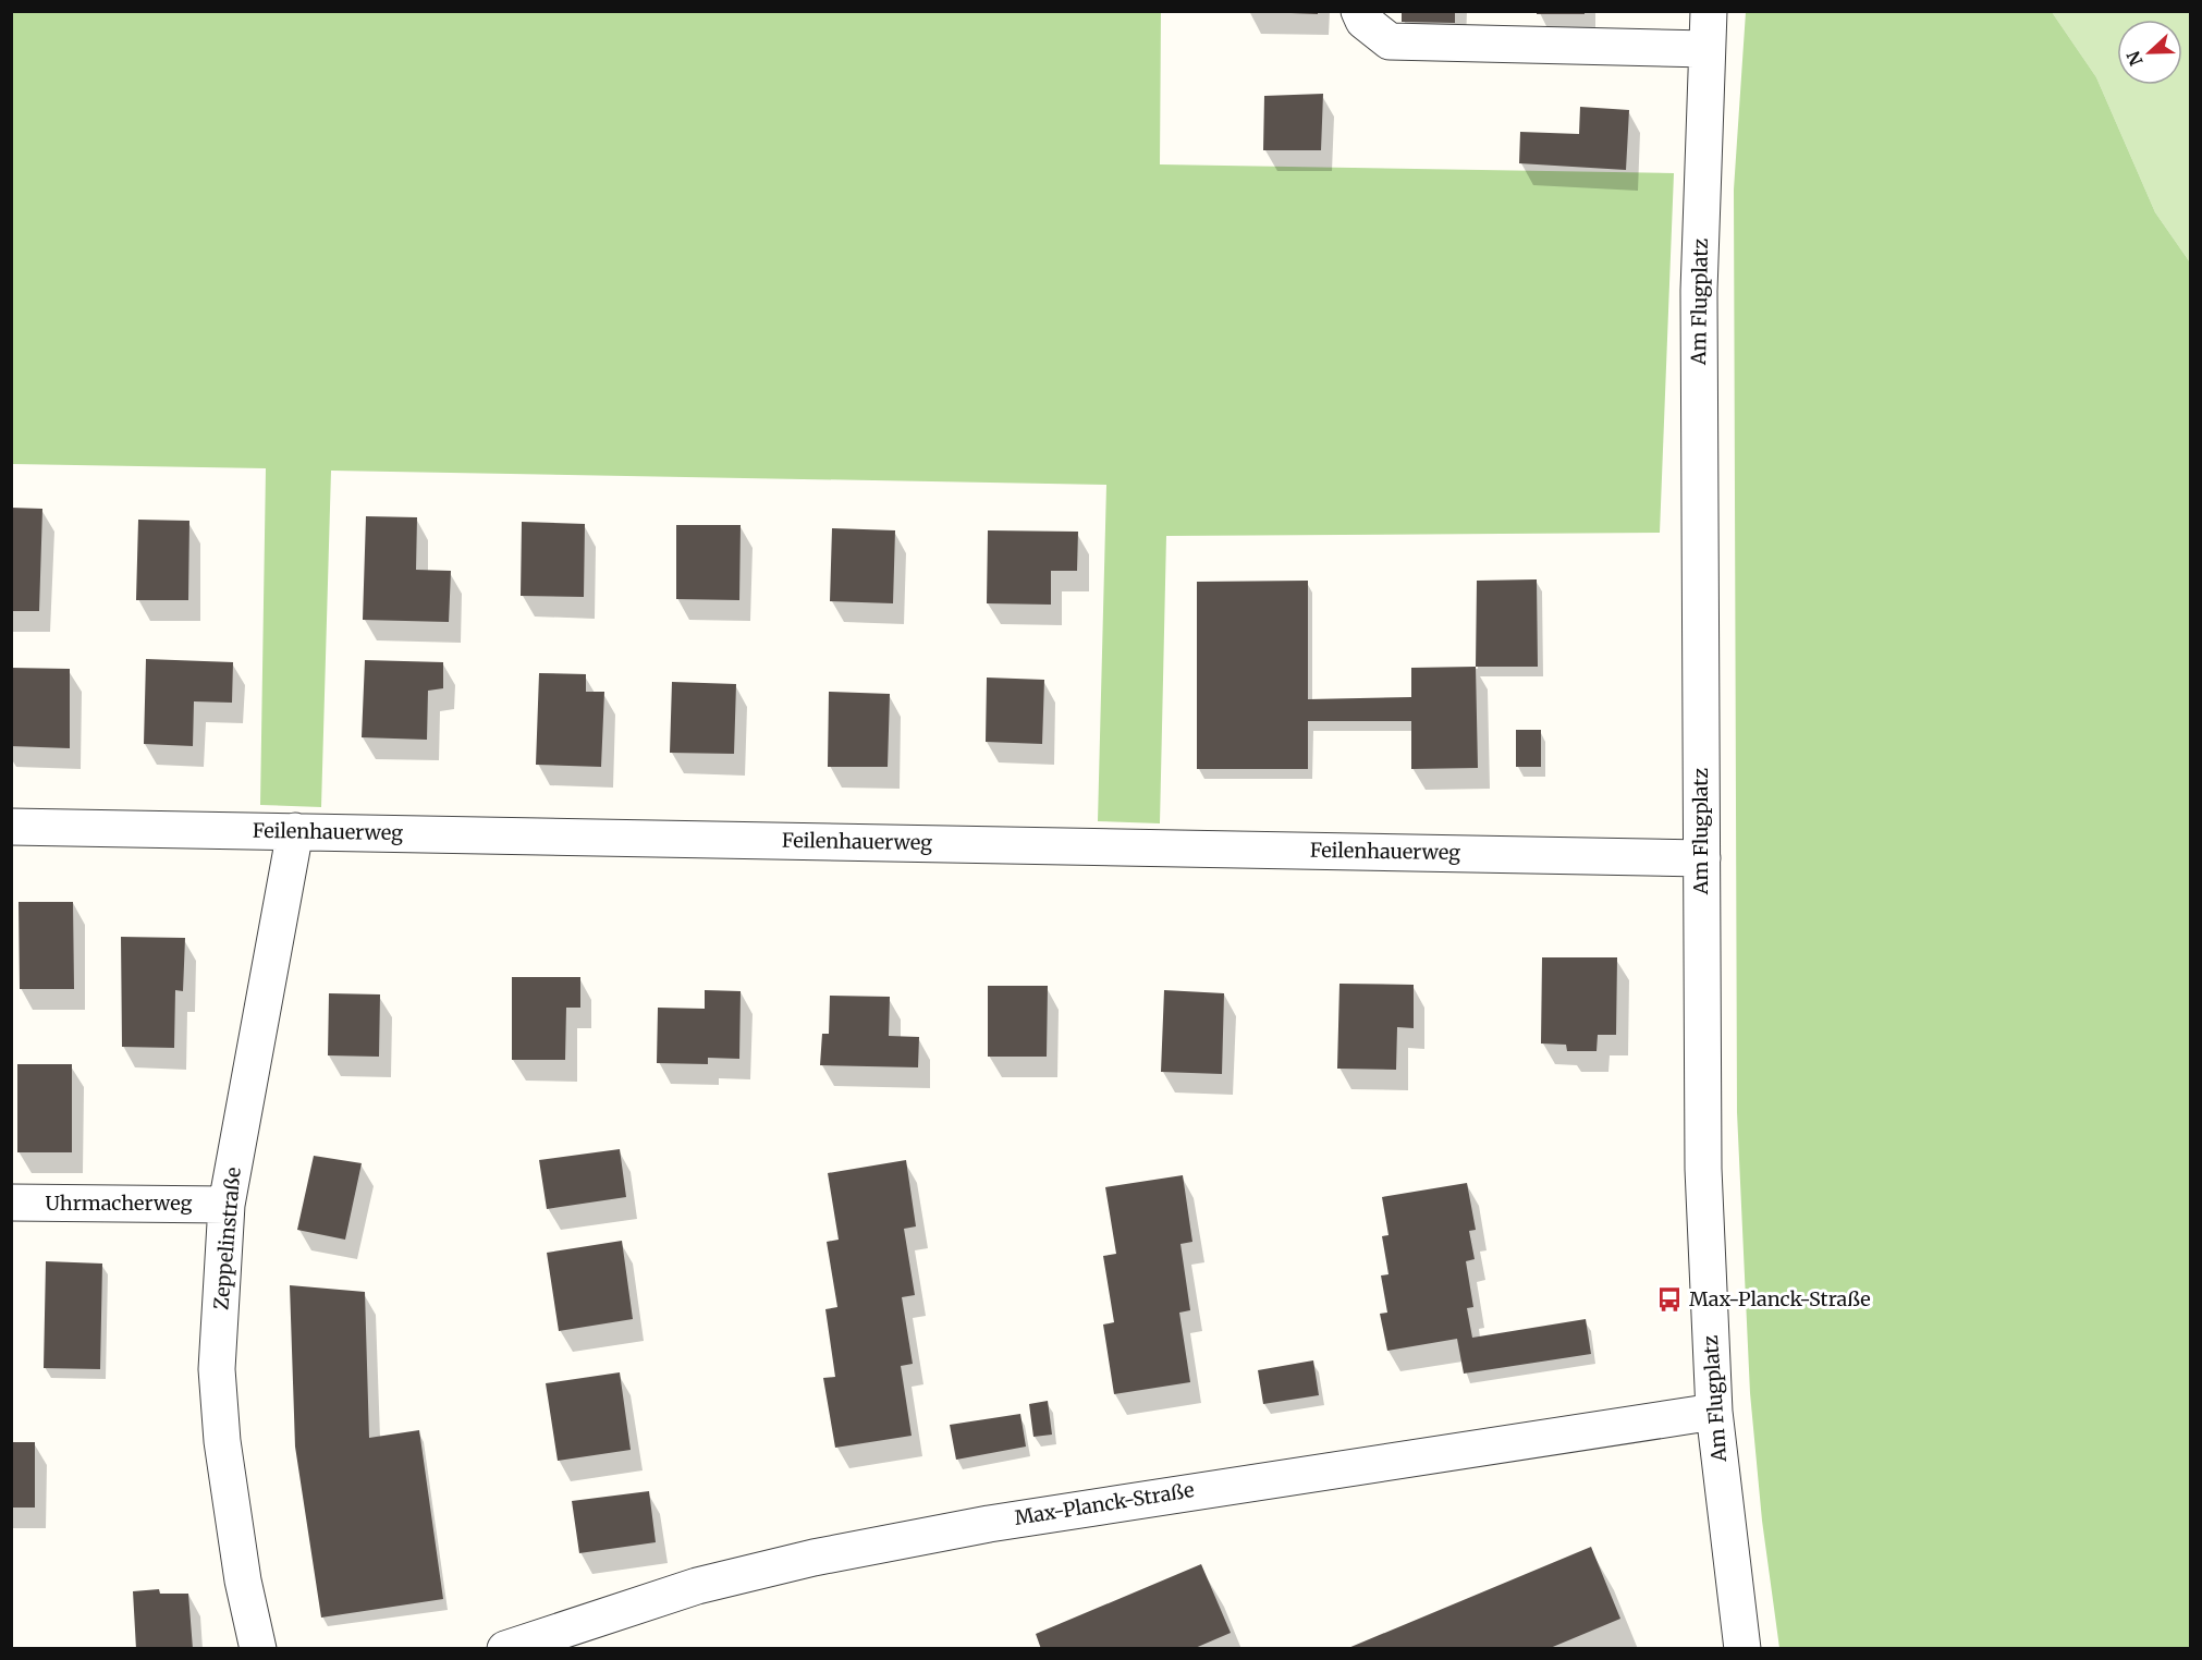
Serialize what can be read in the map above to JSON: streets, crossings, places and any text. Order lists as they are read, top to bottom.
{
  "streets": {
    "street": [
      "Am Flugplatz",
      "Feilenhauerweg",
      "Uhrmacherweg",
      "Zeppelinstraße",
      "Max-Planck-Straße"
    ]
  },
  "crossings": [
    ["Am Flugplatz", "Feilenhauerweg"],
    ["Am Flugplatz", "Max-Planck-Straße"],
    ["Feilenhauerweg", "Zeppelinstraße"],
    ["Uhrmacherweg", "Zeppelinstraße"]
  ],
  "places": {
    "bus stop": ["Max-Planck-Straße"]
  },
  "north": "left"
}
